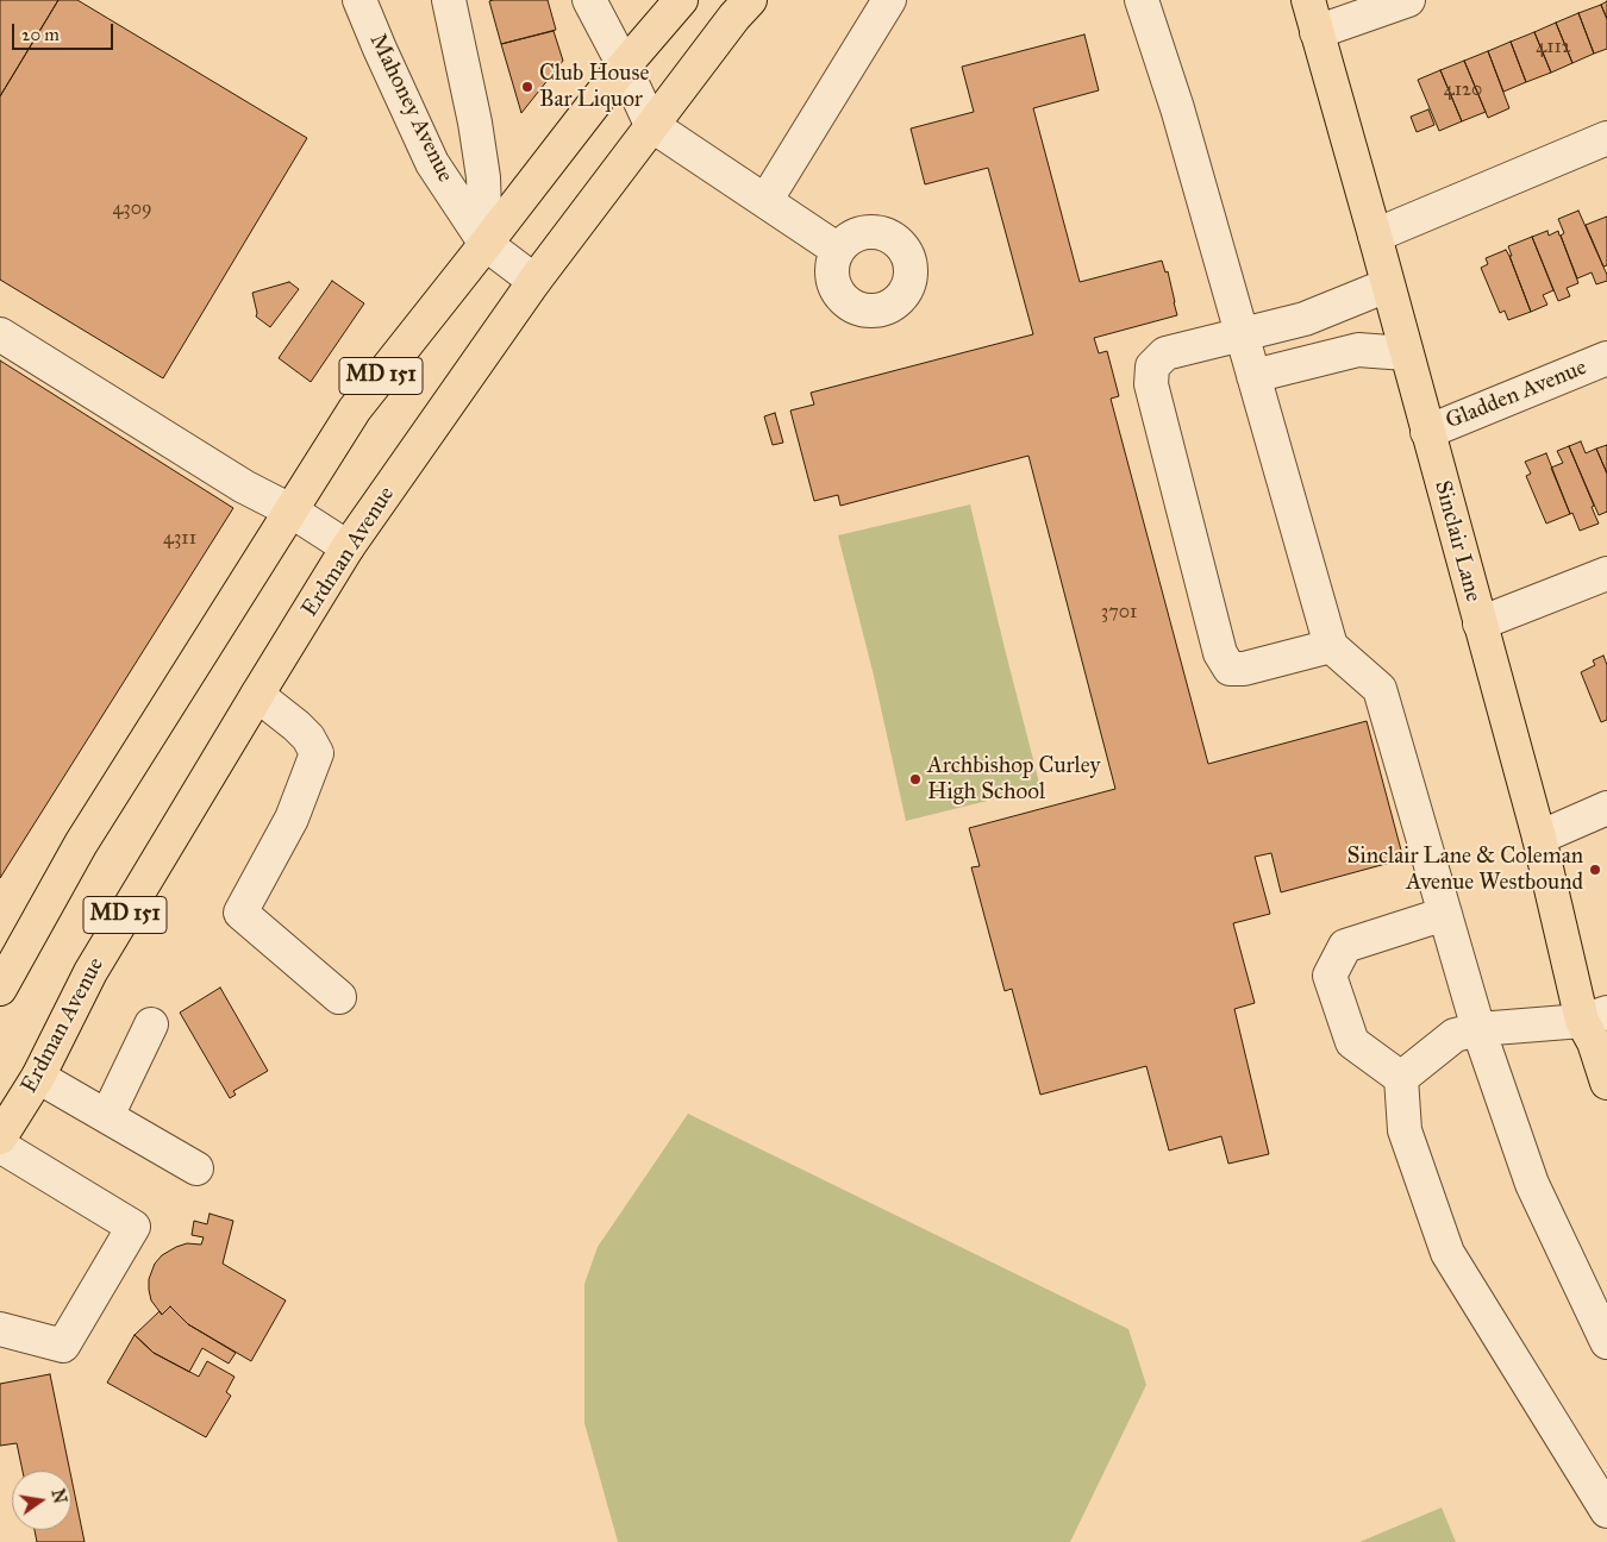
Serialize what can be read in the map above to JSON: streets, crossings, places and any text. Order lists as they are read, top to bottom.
{
  "streets": {
    "main road": ["MD 151", "Sinclair Lane", "Erdman Avenue"],
    "street": ["Mahoney Avenue", "Gladden Avenue"]
  },
  "crossings": [
    ["Mahoney Avenue", "MD 151"],
    ["Mahoney Avenue", "Erdman Avenue"],
    ["Gladden Avenue", "Sinclair Lane"]
  ],
  "places": ["Club House Bar Liquor", "Archbishop Curley High School", "Sinclair Lane & Coleman Avenue Westbound"],
  "house_numbers": [
    "4112",
    "4120",
    "4309",
    "4311",
    "3701"
  ],
  "scale_bar": "20 m",
  "north": "right"
}
